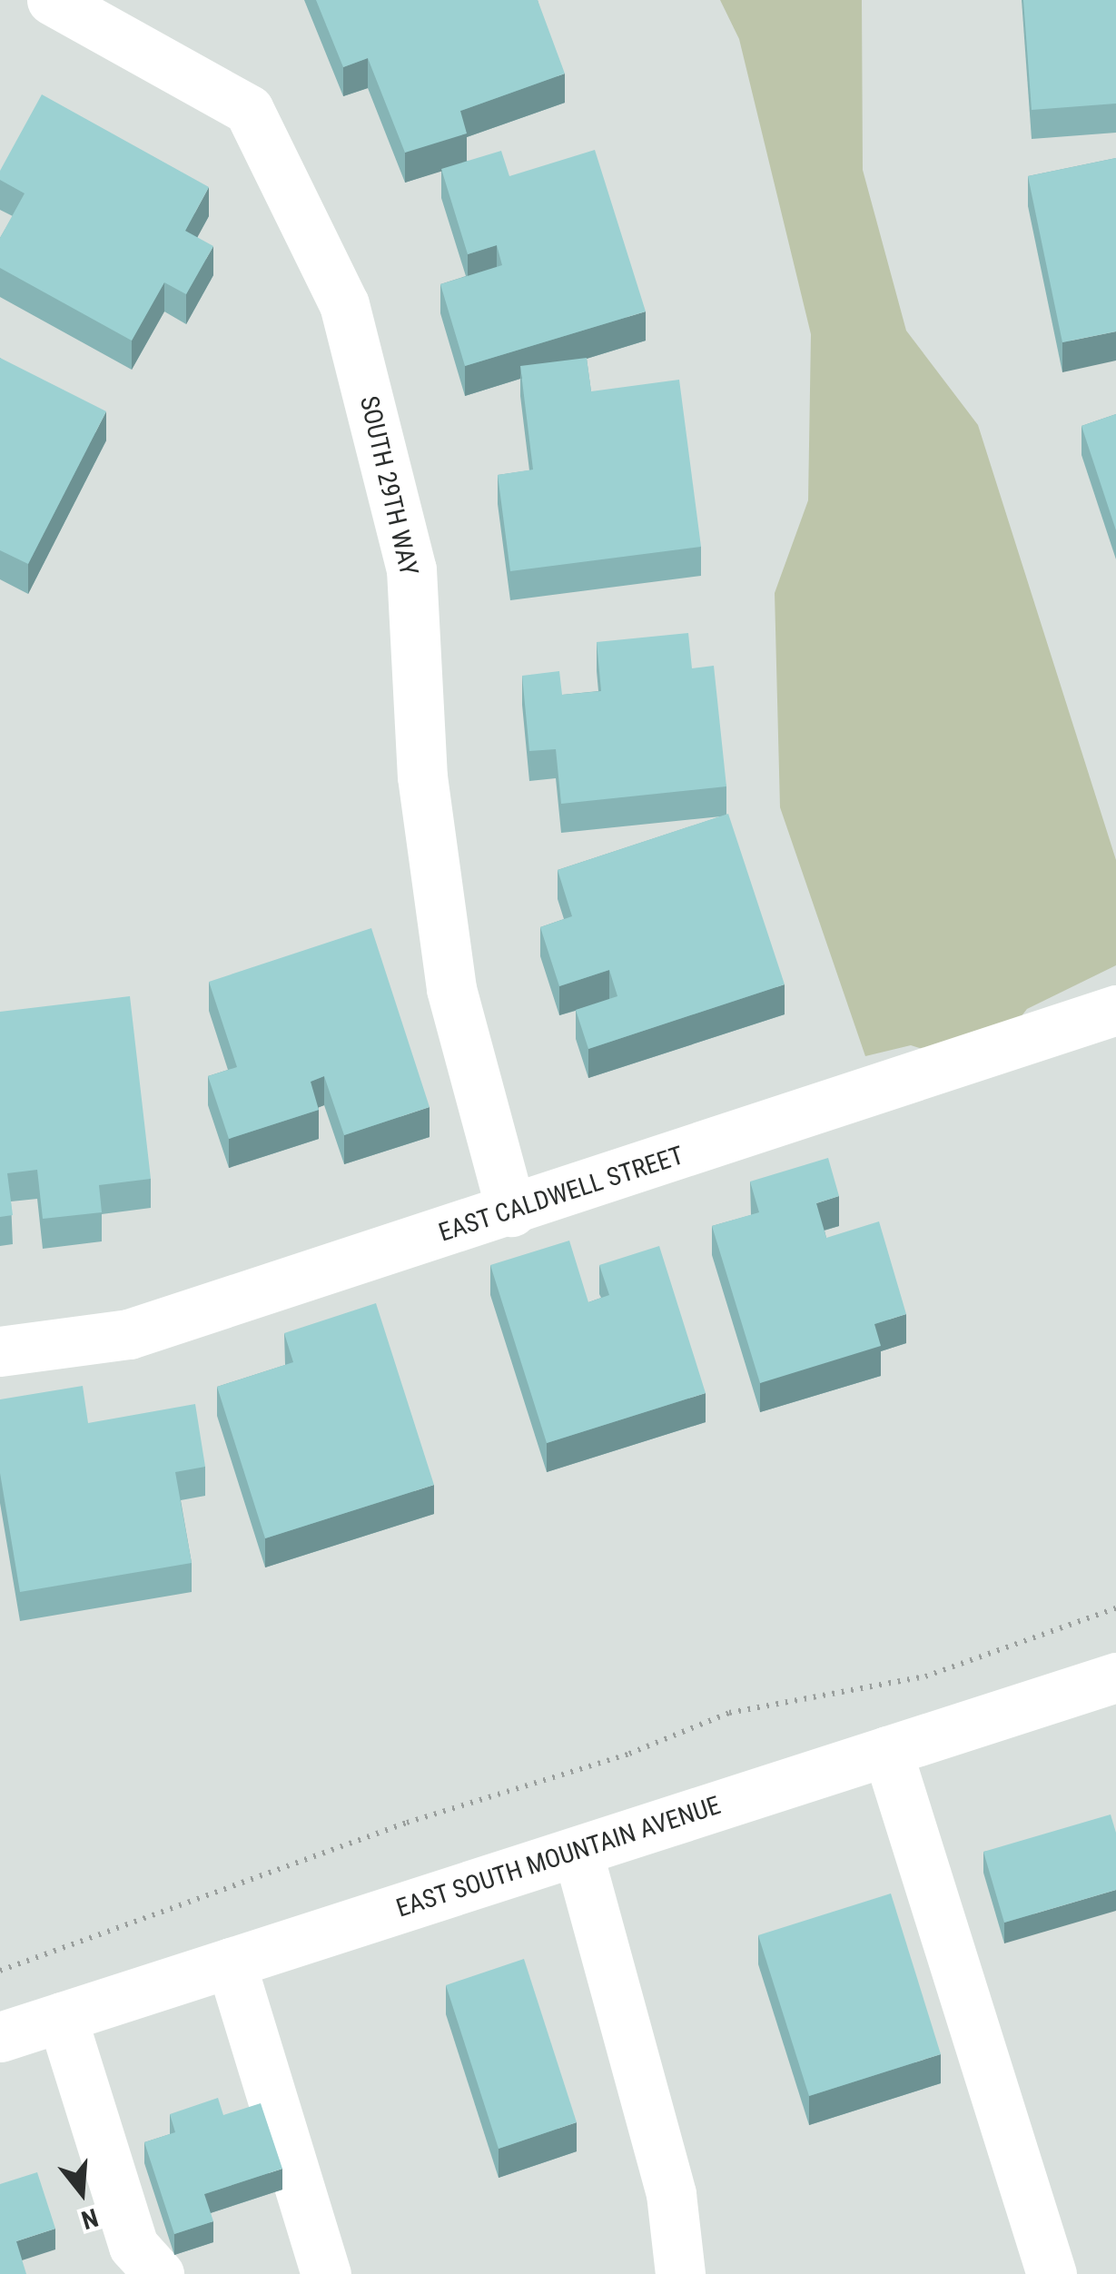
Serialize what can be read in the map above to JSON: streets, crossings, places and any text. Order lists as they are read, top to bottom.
{
  "streets": {
    "street": ["SOUTH 29TH WAY", "EAST CALDWELL STREET", "EAST SOUTH MOUNTAIN AVENUE"]
  },
  "crossings": [
    ["SOUTH 29TH WAY", "EAST CALDWELL STREET"]
  ],
  "north": "bottom"
}
